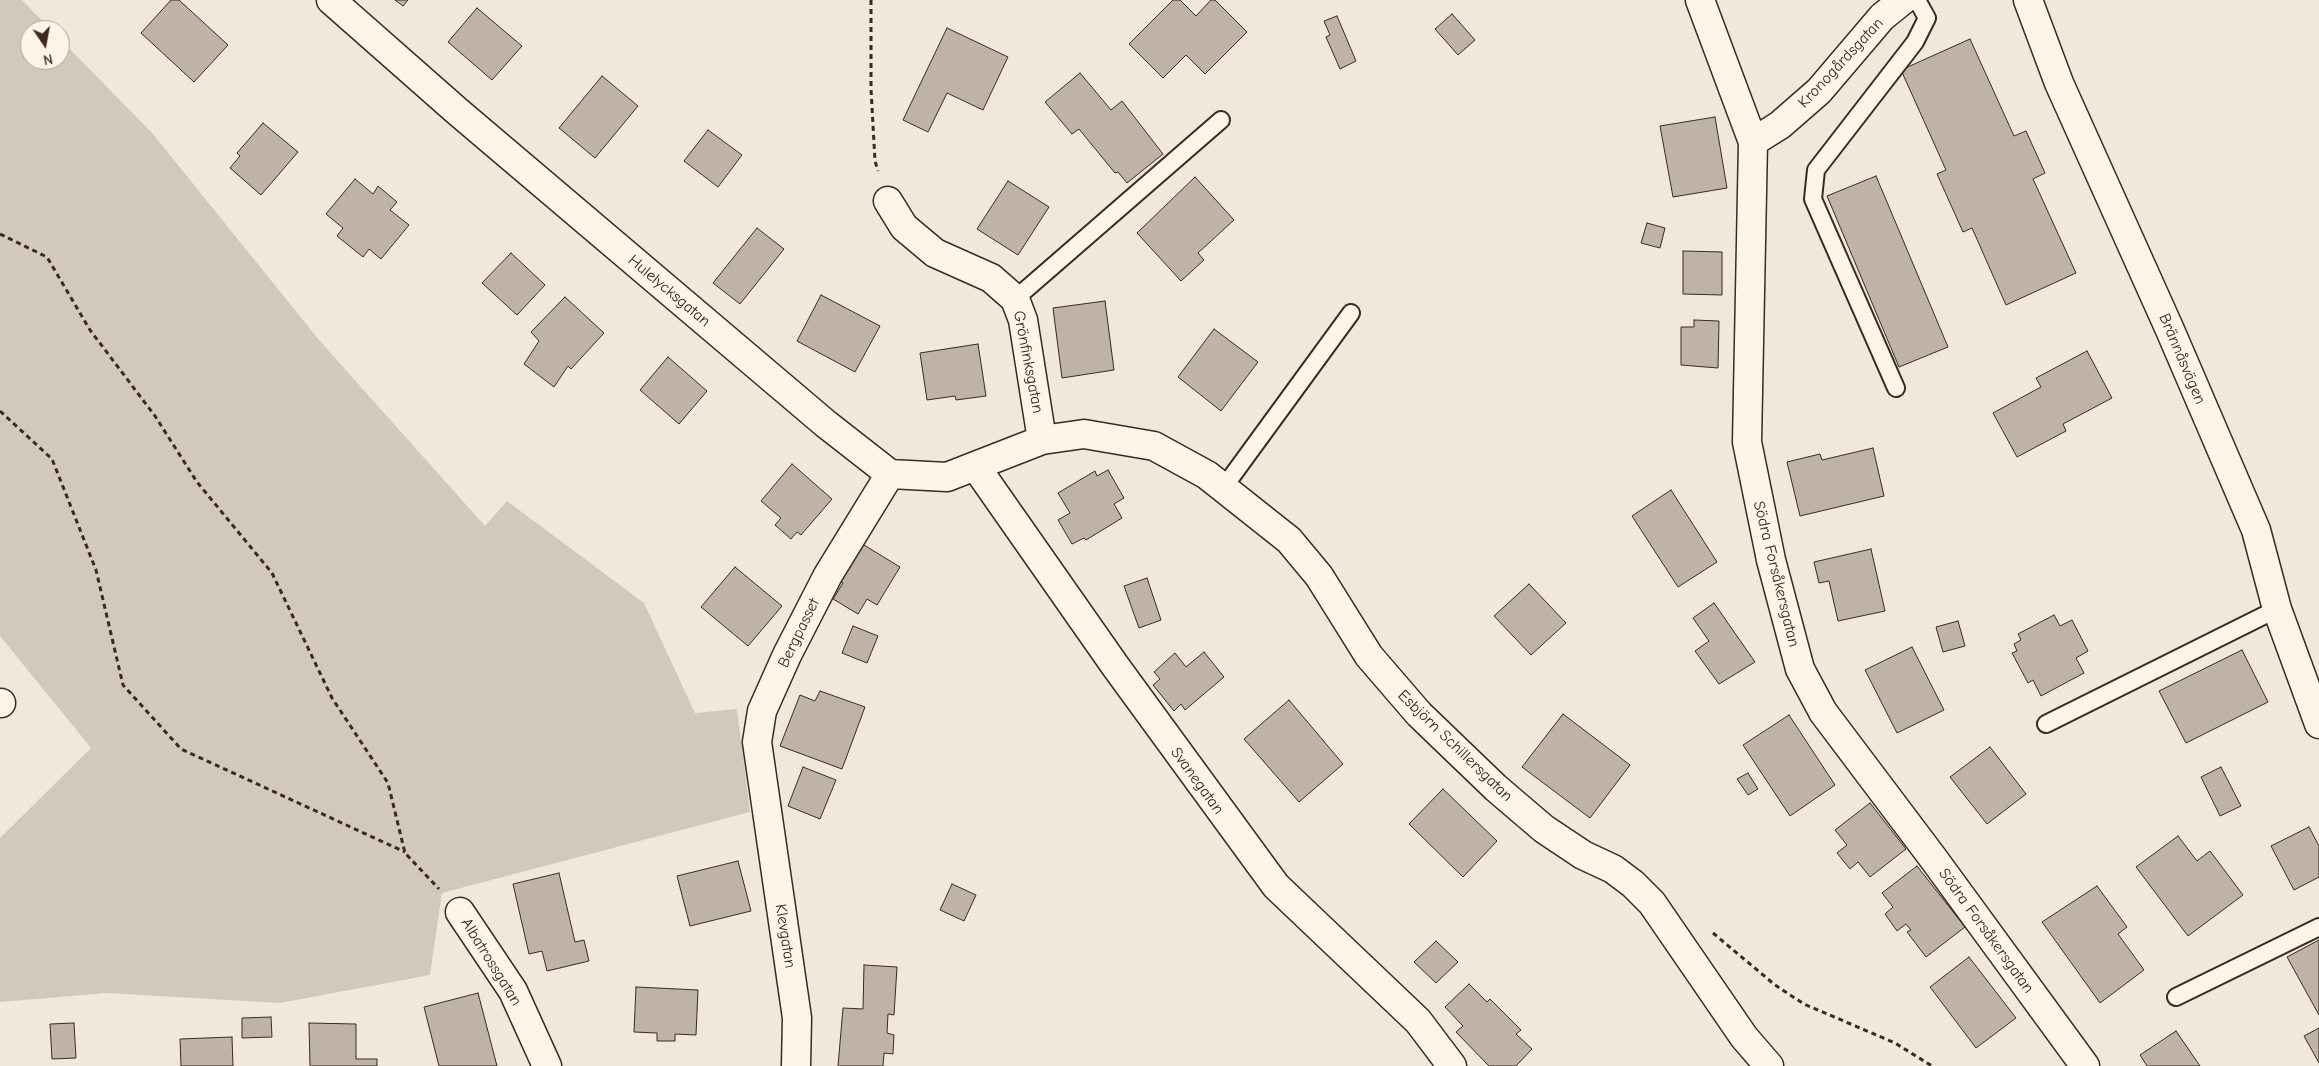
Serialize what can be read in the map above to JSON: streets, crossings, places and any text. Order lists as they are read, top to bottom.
{
  "streets": {
    "street": [
      "Kronogårdsgatan",
      "Hulelycksgatan",
      "Brännåsvägen",
      "Grönfinksgatan",
      "Södra Forsåkersgatan",
      "Bergpasset",
      "Esbjörn Schillersgatan",
      "Svanegatan",
      "Klevgatan",
      "Albatrossgatan"
    ]
  },
  "crossings": [
    ["Kronogårdsgatan", "Södra Forsåkersgatan"],
    ["Hulelycksgatan", "Bergpasset"],
    ["Grönfinksgatan", "Esbjörn Schillersgatan"],
    ["Bergpasset", "Klevgatan"]
  ],
  "north": "bottom"
}
